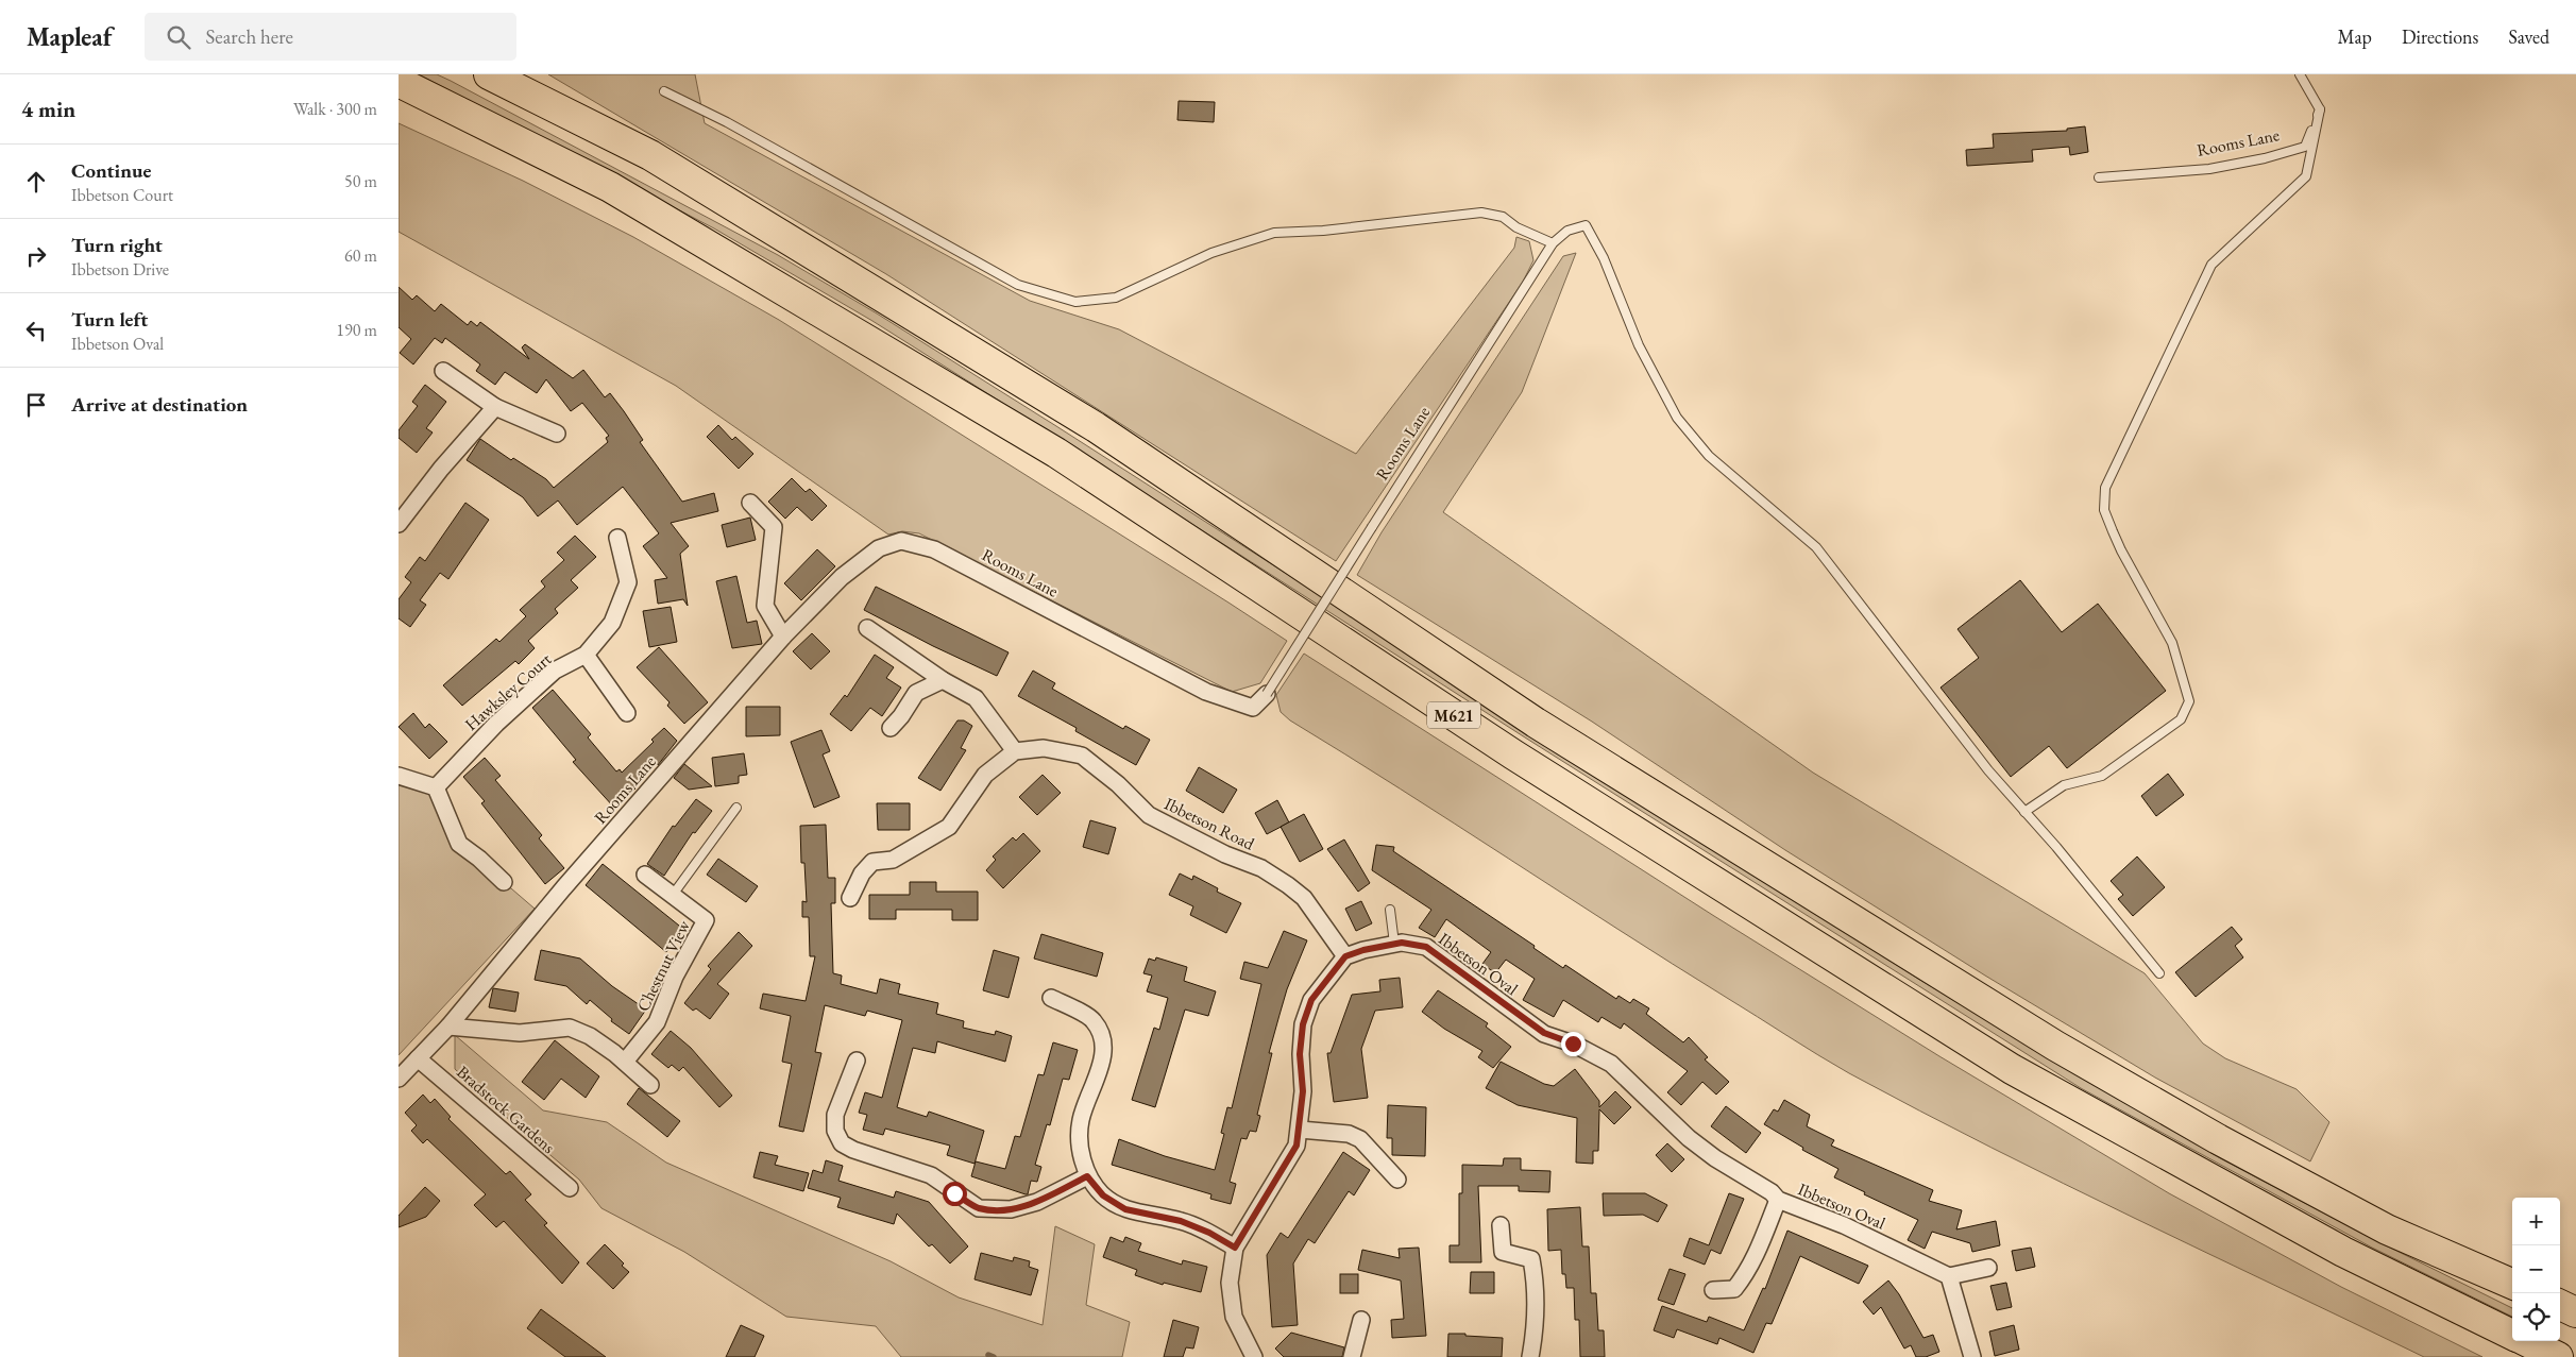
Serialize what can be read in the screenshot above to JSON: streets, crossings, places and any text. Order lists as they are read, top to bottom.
{
  "streets": {
    "highway": ["M621"],
    "street": [
      "Rooms Lane",
      "Hawksley Court",
      "Ibbetson Road",
      "Ibbetson Oval",
      "Chestnut View",
      "Bradstock Gardens"
    ]
  },
  "crossings": [
    ["Rooms Lane", "Bradstock Gardens"],
    ["Ibbetson Road", "Ibbetson Oval"]
  ],
  "page": {
    "header": "Mapleaf",
    "search": "Search here",
    "nav": ["Map", "Directions", "Saved"],
    "heading": ["4 min", "Walk · 300 m"],
    "list": [
      ["Continue", "Ibbetson Court", "50 m"],
      ["Turn right", "Ibbetson Drive", "60 m"],
      ["Turn left", "Ibbetson Oval", "190 m"],
      "Arrive at destination"
    ],
    "map_buttons": ["+", "−"]
  }
}
